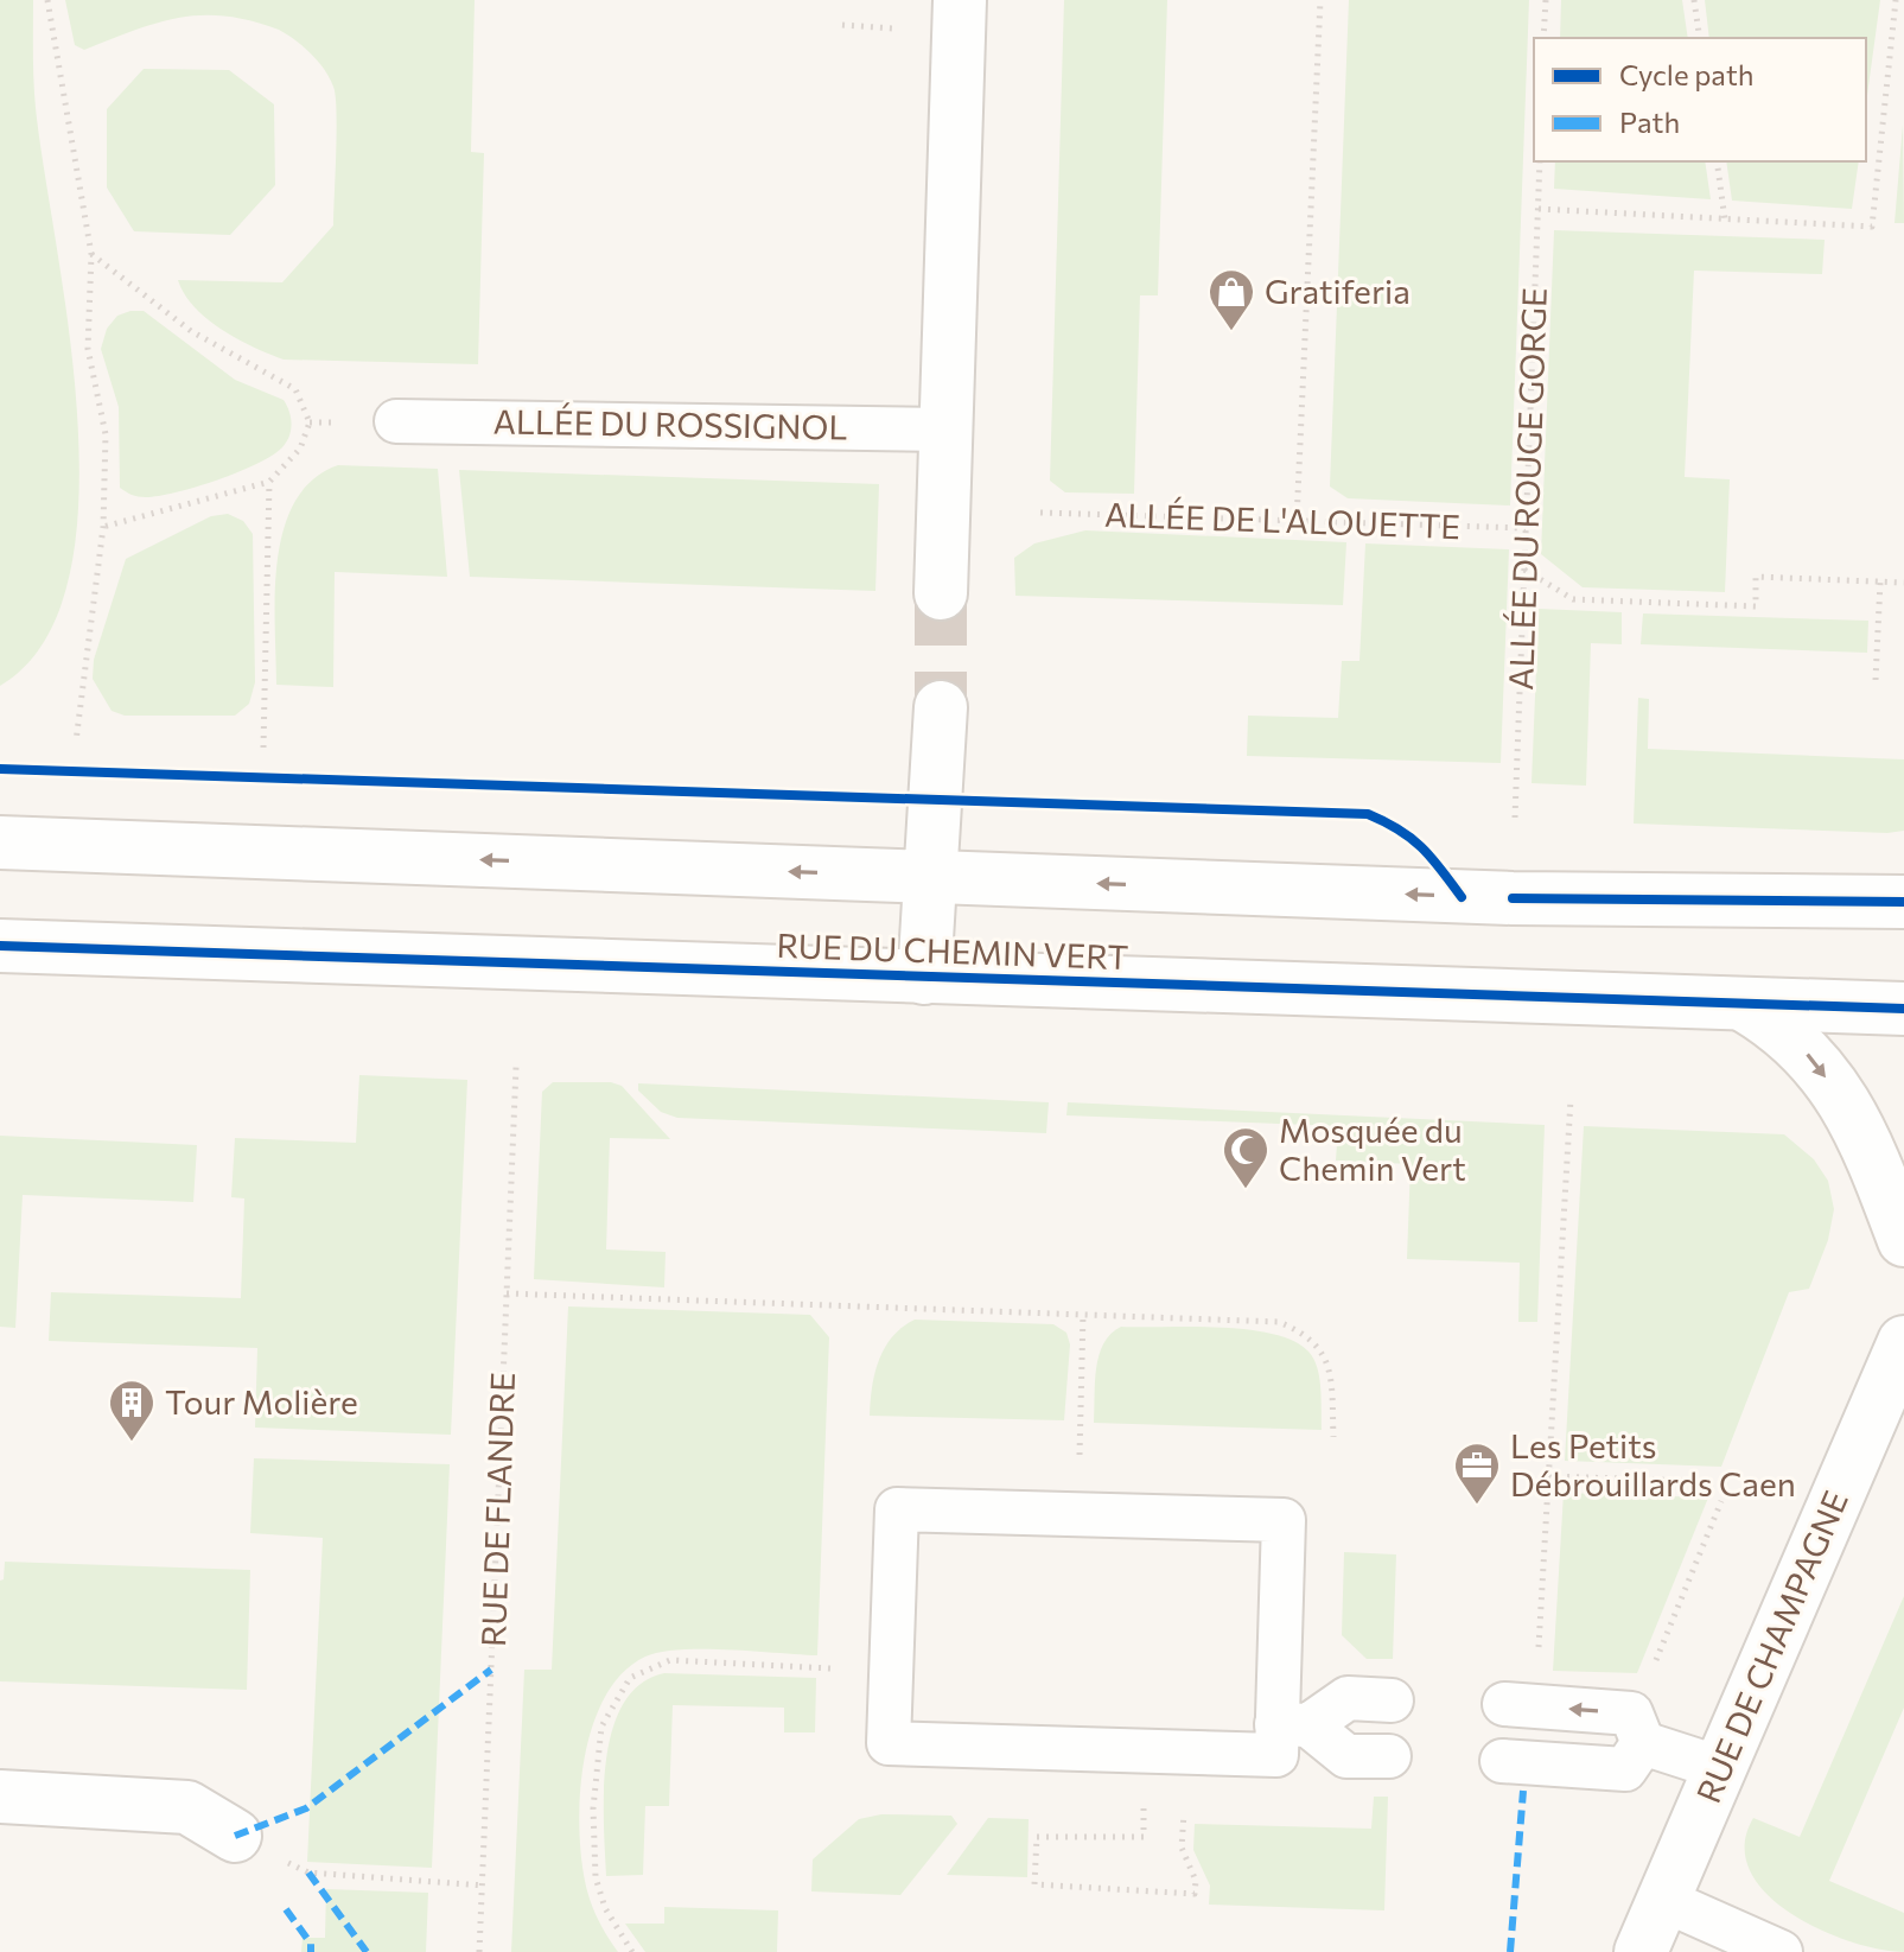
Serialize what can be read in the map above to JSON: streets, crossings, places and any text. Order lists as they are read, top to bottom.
{
  "streets": {
    "street": ["RUE DU CHEMIN VERT", "RUE DE CHAMPAGNE"],
    "lane": ["ALLÉE DU ROSSIGNOL"],
    "path": ["ALLÉE DU ROUGE GORGE", "ALLÉE DE L'ALOUETTE", "RUE DE FLANDRE"]
  },
  "crossings": [
    ["ALLÉE DU ROUGE GORGE", "ALLÉE DE L'ALOUETTE"]
  ],
  "places": {
    "shop": ["Gratiferia"],
    "mosque": ["Mosquée du Chemin Vert"],
    "building": ["Tour Molière"],
    "office": ["Les Petits Débrouillards Caen"]
  },
  "legend": ["Cycle path", "Path"]
}
